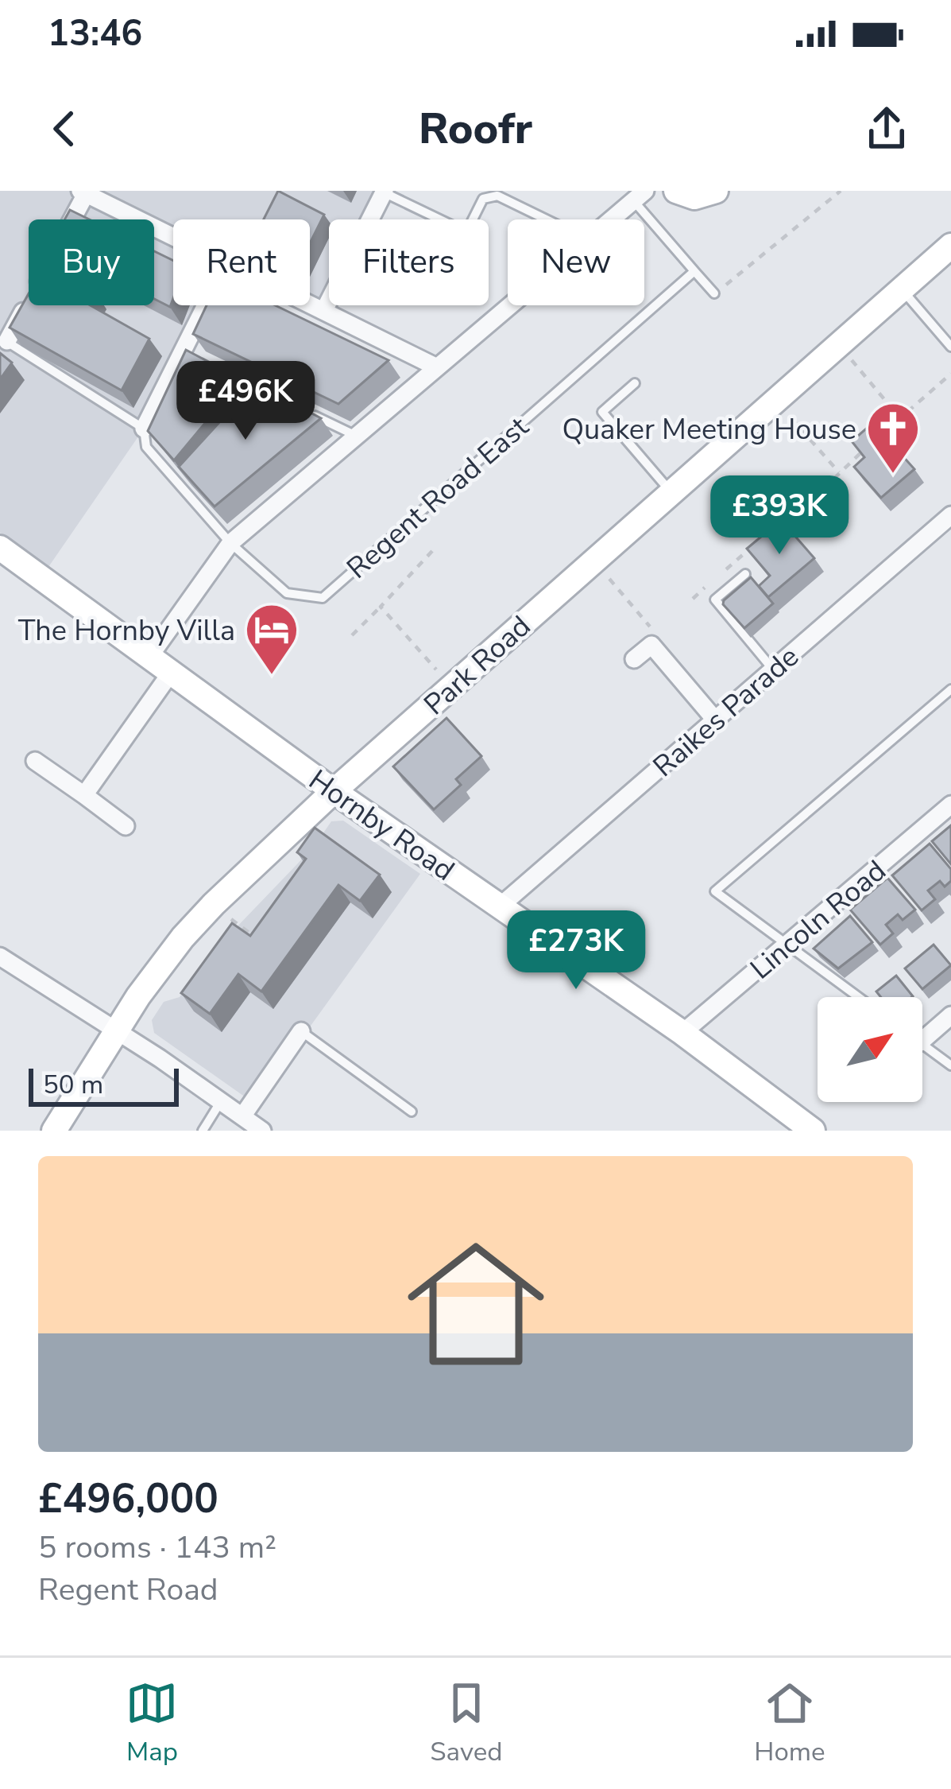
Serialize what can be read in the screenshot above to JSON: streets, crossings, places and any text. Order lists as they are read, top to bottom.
{
  "streets": {
    "main road": ["Park Road", "Hornby Road"],
    "street": ["Raikes Parade", "Lincoln Road"],
    "lane": ["Regent Road East"]
  },
  "crossings": [
    ["Park Road", "Hornby Road"],
    ["Raikes Parade", "Hornby Road"],
    ["Hornby Road", "Lincoln Road"]
  ],
  "places": {
    "church": ["Quaker Meeting House"],
    "hotel": ["The Hornby Villa"]
  },
  "scale_bar": "50 m",
  "north": "top right",
  "page": {
    "status": "13:46",
    "header": "Roofr",
    "chip": [
      "Buy",
      "Rent",
      "Filters",
      "New"
    ],
    "price": ["£496K", "£393K", "£273K"],
    "scale": "50 m",
    "list": [
      {
        "name": "£496,000",
        "note": "5 rooms · 143 m² · Regent Road"
      }
    ],
    "tabs": ["Map", "Saved", "Home"]
  }
}
